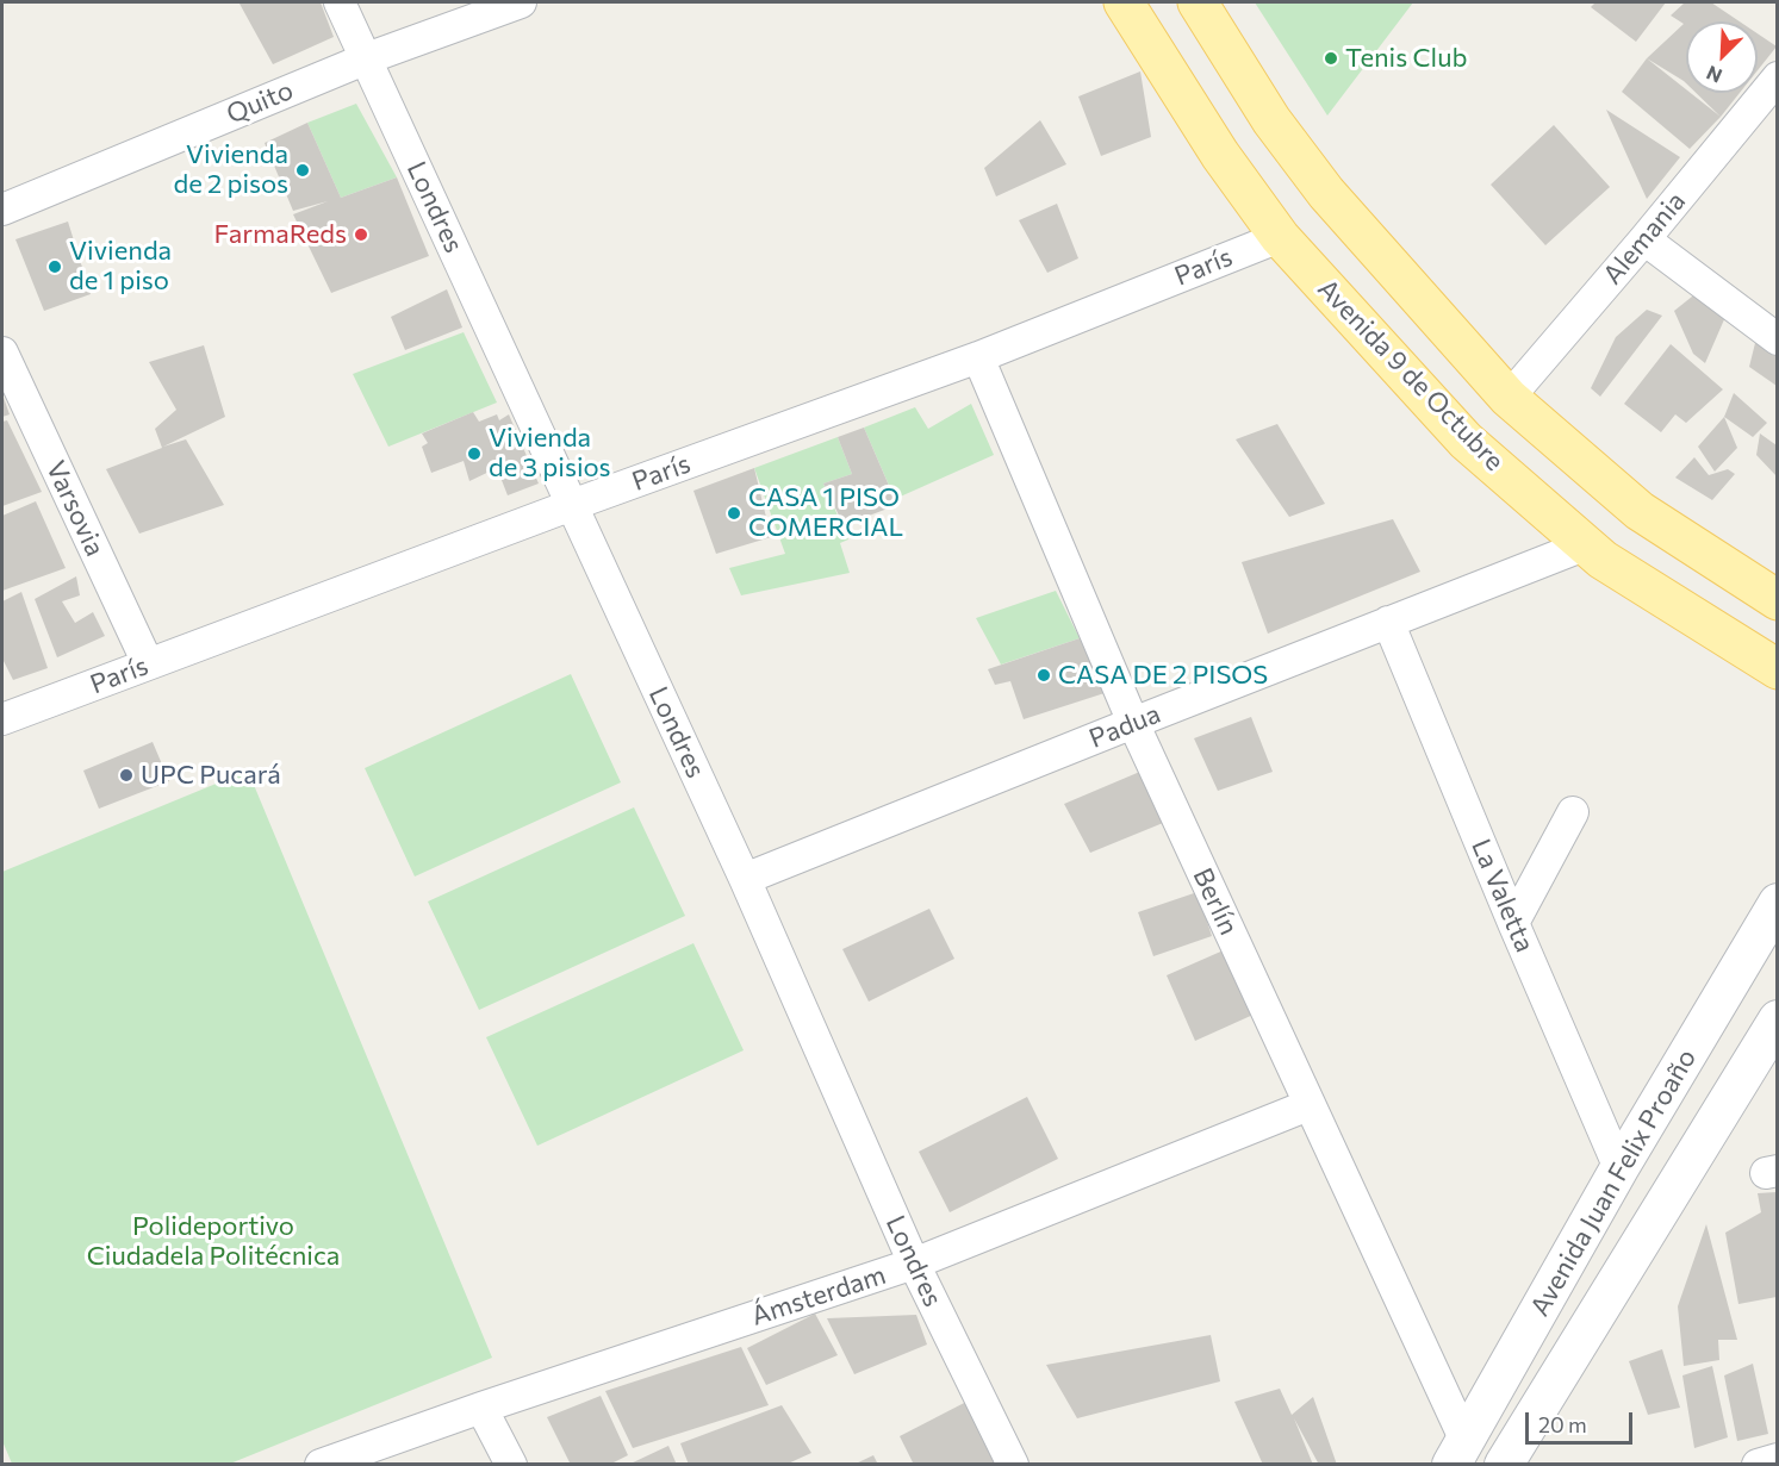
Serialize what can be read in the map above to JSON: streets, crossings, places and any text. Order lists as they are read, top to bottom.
{
  "streets": {
    "main road": ["Avenida 9 de Octubre"],
    "street": [
      "Quito",
      "Londres",
      "Alemania",
      "París",
      "Varsovia",
      "Padua",
      "La Valetta",
      "Berlín",
      "Avenida Juan Felix Proaño",
      "Ámsterdam"
    ]
  },
  "crossings": [
    ["Quito", "Londres"],
    ["Londres", "París"],
    ["Londres", "Padua"],
    ["Londres", "Ámsterdam"],
    ["Alemania", "Avenida 9 de Octubre"],
    ["París", "Avenida 9 de Octubre"],
    ["París", "Varsovia"],
    ["París", "Berlín"],
    ["Avenida 9 de Octubre", "Padua"],
    ["Padua", "La Valetta"],
    ["Padua", "Berlín"],
    ["La Valetta", "Avenida Juan Felix Proaño"],
    ["Berlín", "Avenida Juan Felix Proaño"],
    ["Berlín", "Ámsterdam"]
  ],
  "parks": ["Polideportivo Ciudadela Politécnica"],
  "places": [
    "Tenis Club",
    "Vivienda de 2 pisos",
    "FarmaReds",
    "Vivienda de 1 piso",
    "Vivienda de 3 pisios",
    "CASA 1 PISO COMERCIAL",
    "CASA DE 2 PISOS",
    "UPC Pucará"
  ],
  "scale_bar": "20 m",
  "north": "bottom left"
}
